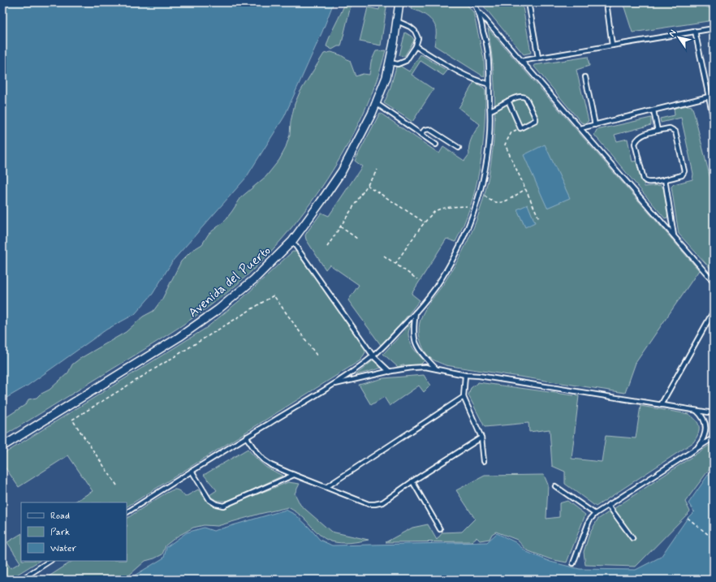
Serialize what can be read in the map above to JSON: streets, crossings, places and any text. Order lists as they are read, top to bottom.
{
  "streets": {
    "street": ["Avenida del Puerto"]
  },
  "legend": ["Road", "Park", "Water"],
  "north": "top left"
}
